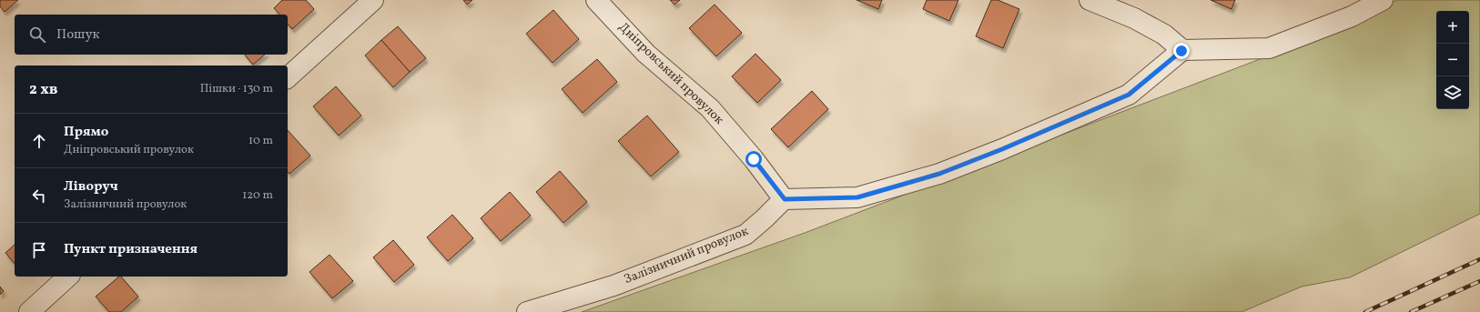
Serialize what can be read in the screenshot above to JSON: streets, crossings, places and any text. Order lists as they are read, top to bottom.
{
  "streets": {
    "street": ["Дніпровський провулок", "Залізничний провулок"]
  },
  "crossings": [
    ["Дніпровський провулок", "Залізничний провулок"]
  ],
  "page": {
    "map_buttons": ["+", "−"],
    "search": "Пошук",
    "heading": ["2 хв", "Пішки · 130 m"],
    "list": [
      ["Прямо", "Дніпровський провулок", "10 m"],
      ["Ліворуч", "Залізничний провулок", "120 m"],
      "Пункт призначення"
    ]
  }
}
